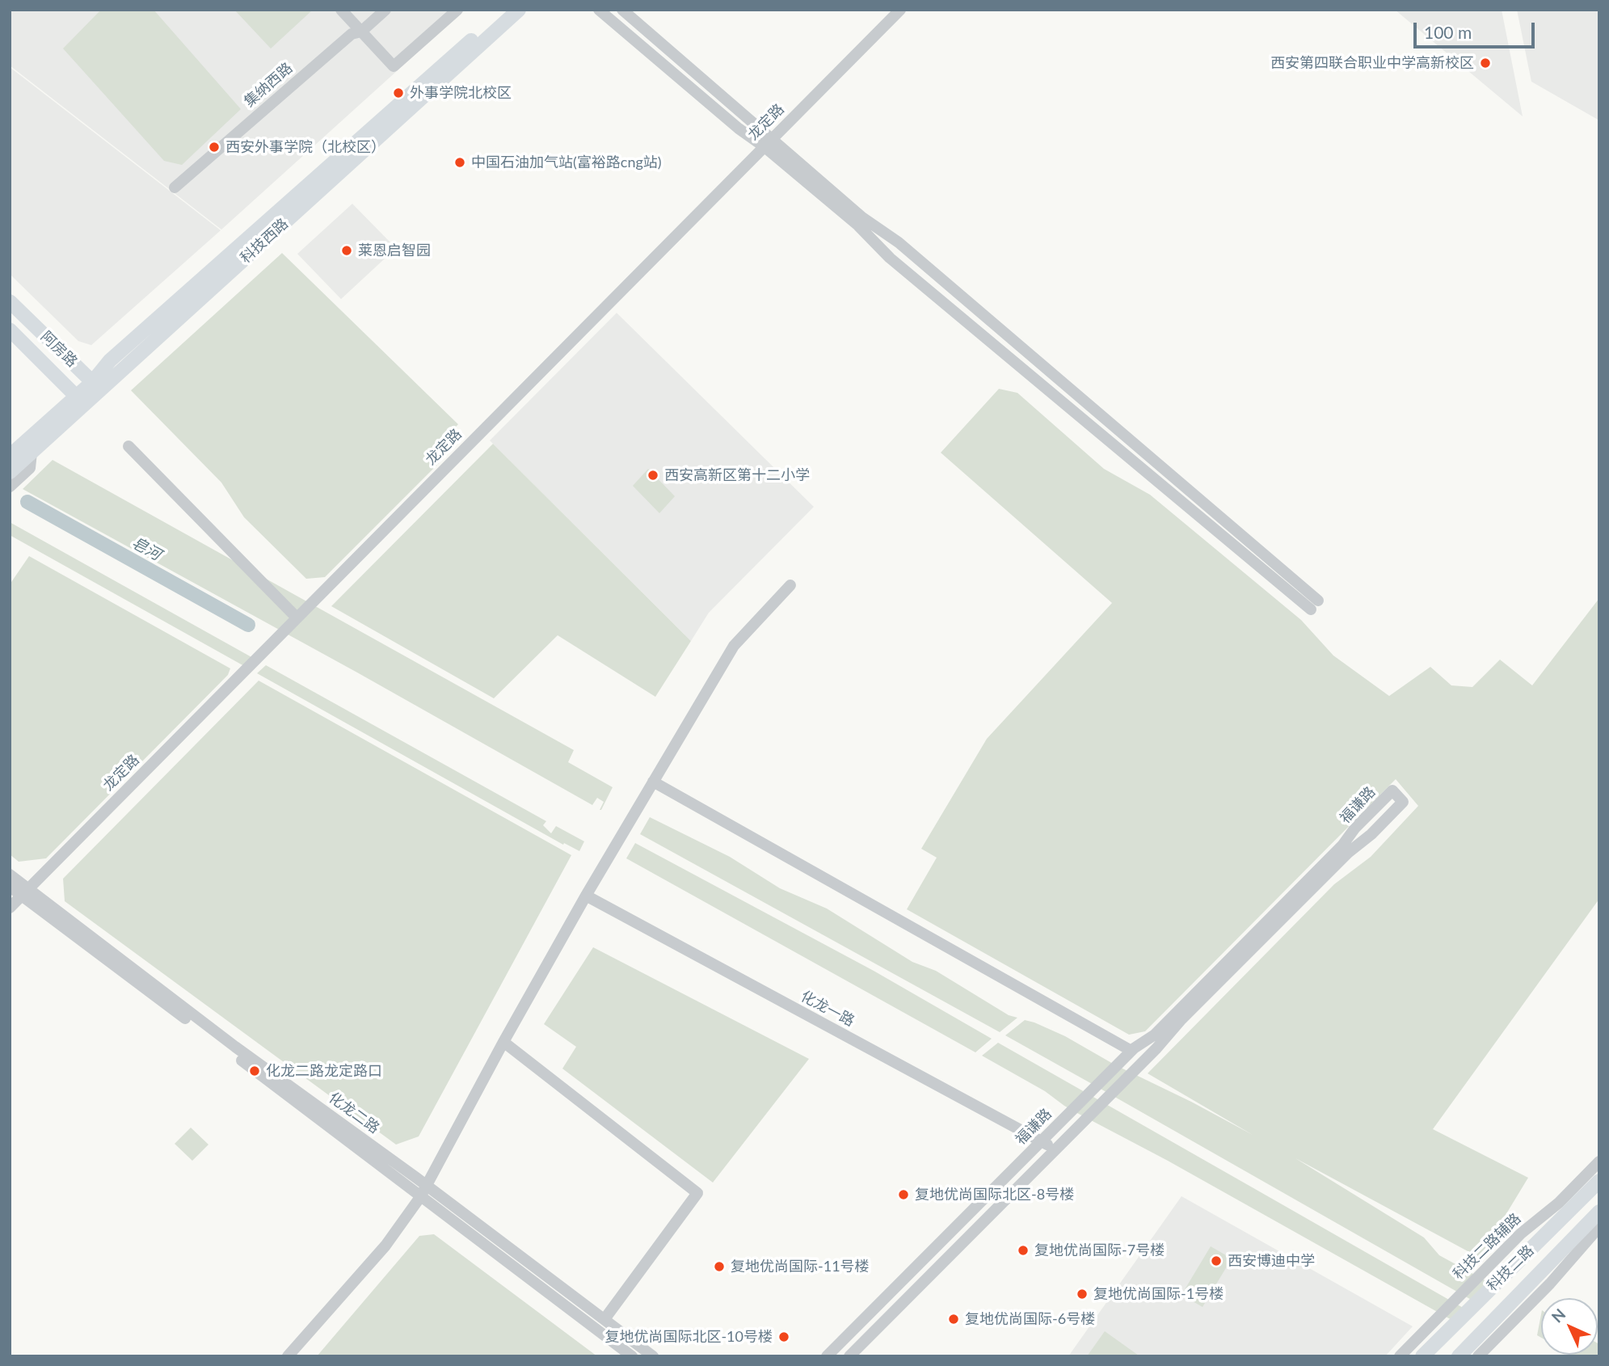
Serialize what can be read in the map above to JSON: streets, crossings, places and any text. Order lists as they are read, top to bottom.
{
  "streets": {
    "main road": ["科技西路", "阿房路", "科技二路"],
    "street": [
      "集纳西路",
      "龙定路",
      "福谦路",
      "化龙一路",
      "化龙二路",
      "科技二路辅路"
    ]
  },
  "crossings": [
    ["龙定路", "化龙二路"],
    ["科技西路", "阿房路"],
    ["福谦路", "化龙一路"]
  ],
  "water": ["皂河"],
  "places": [
    "西安第四联合职业中学高新校区",
    "外事学院北校区",
    "西安外事学院（北校区）",
    "中国石油加气站(富裕路cng站)",
    "莱恩启智园",
    "西安高新区第十二小学",
    "化龙二路龙定路口",
    "复地优尚国际北区-8号楼",
    "复地优尚国际-7号楼",
    "西安博迪中学",
    "复地优尚国际-11号楼",
    "复地优尚国际-1号楼",
    "复地优尚国际-6号楼",
    "复地优尚国际北区-10号楼"
  ],
  "scale_bar": "100 m",
  "north": "top left"
}
